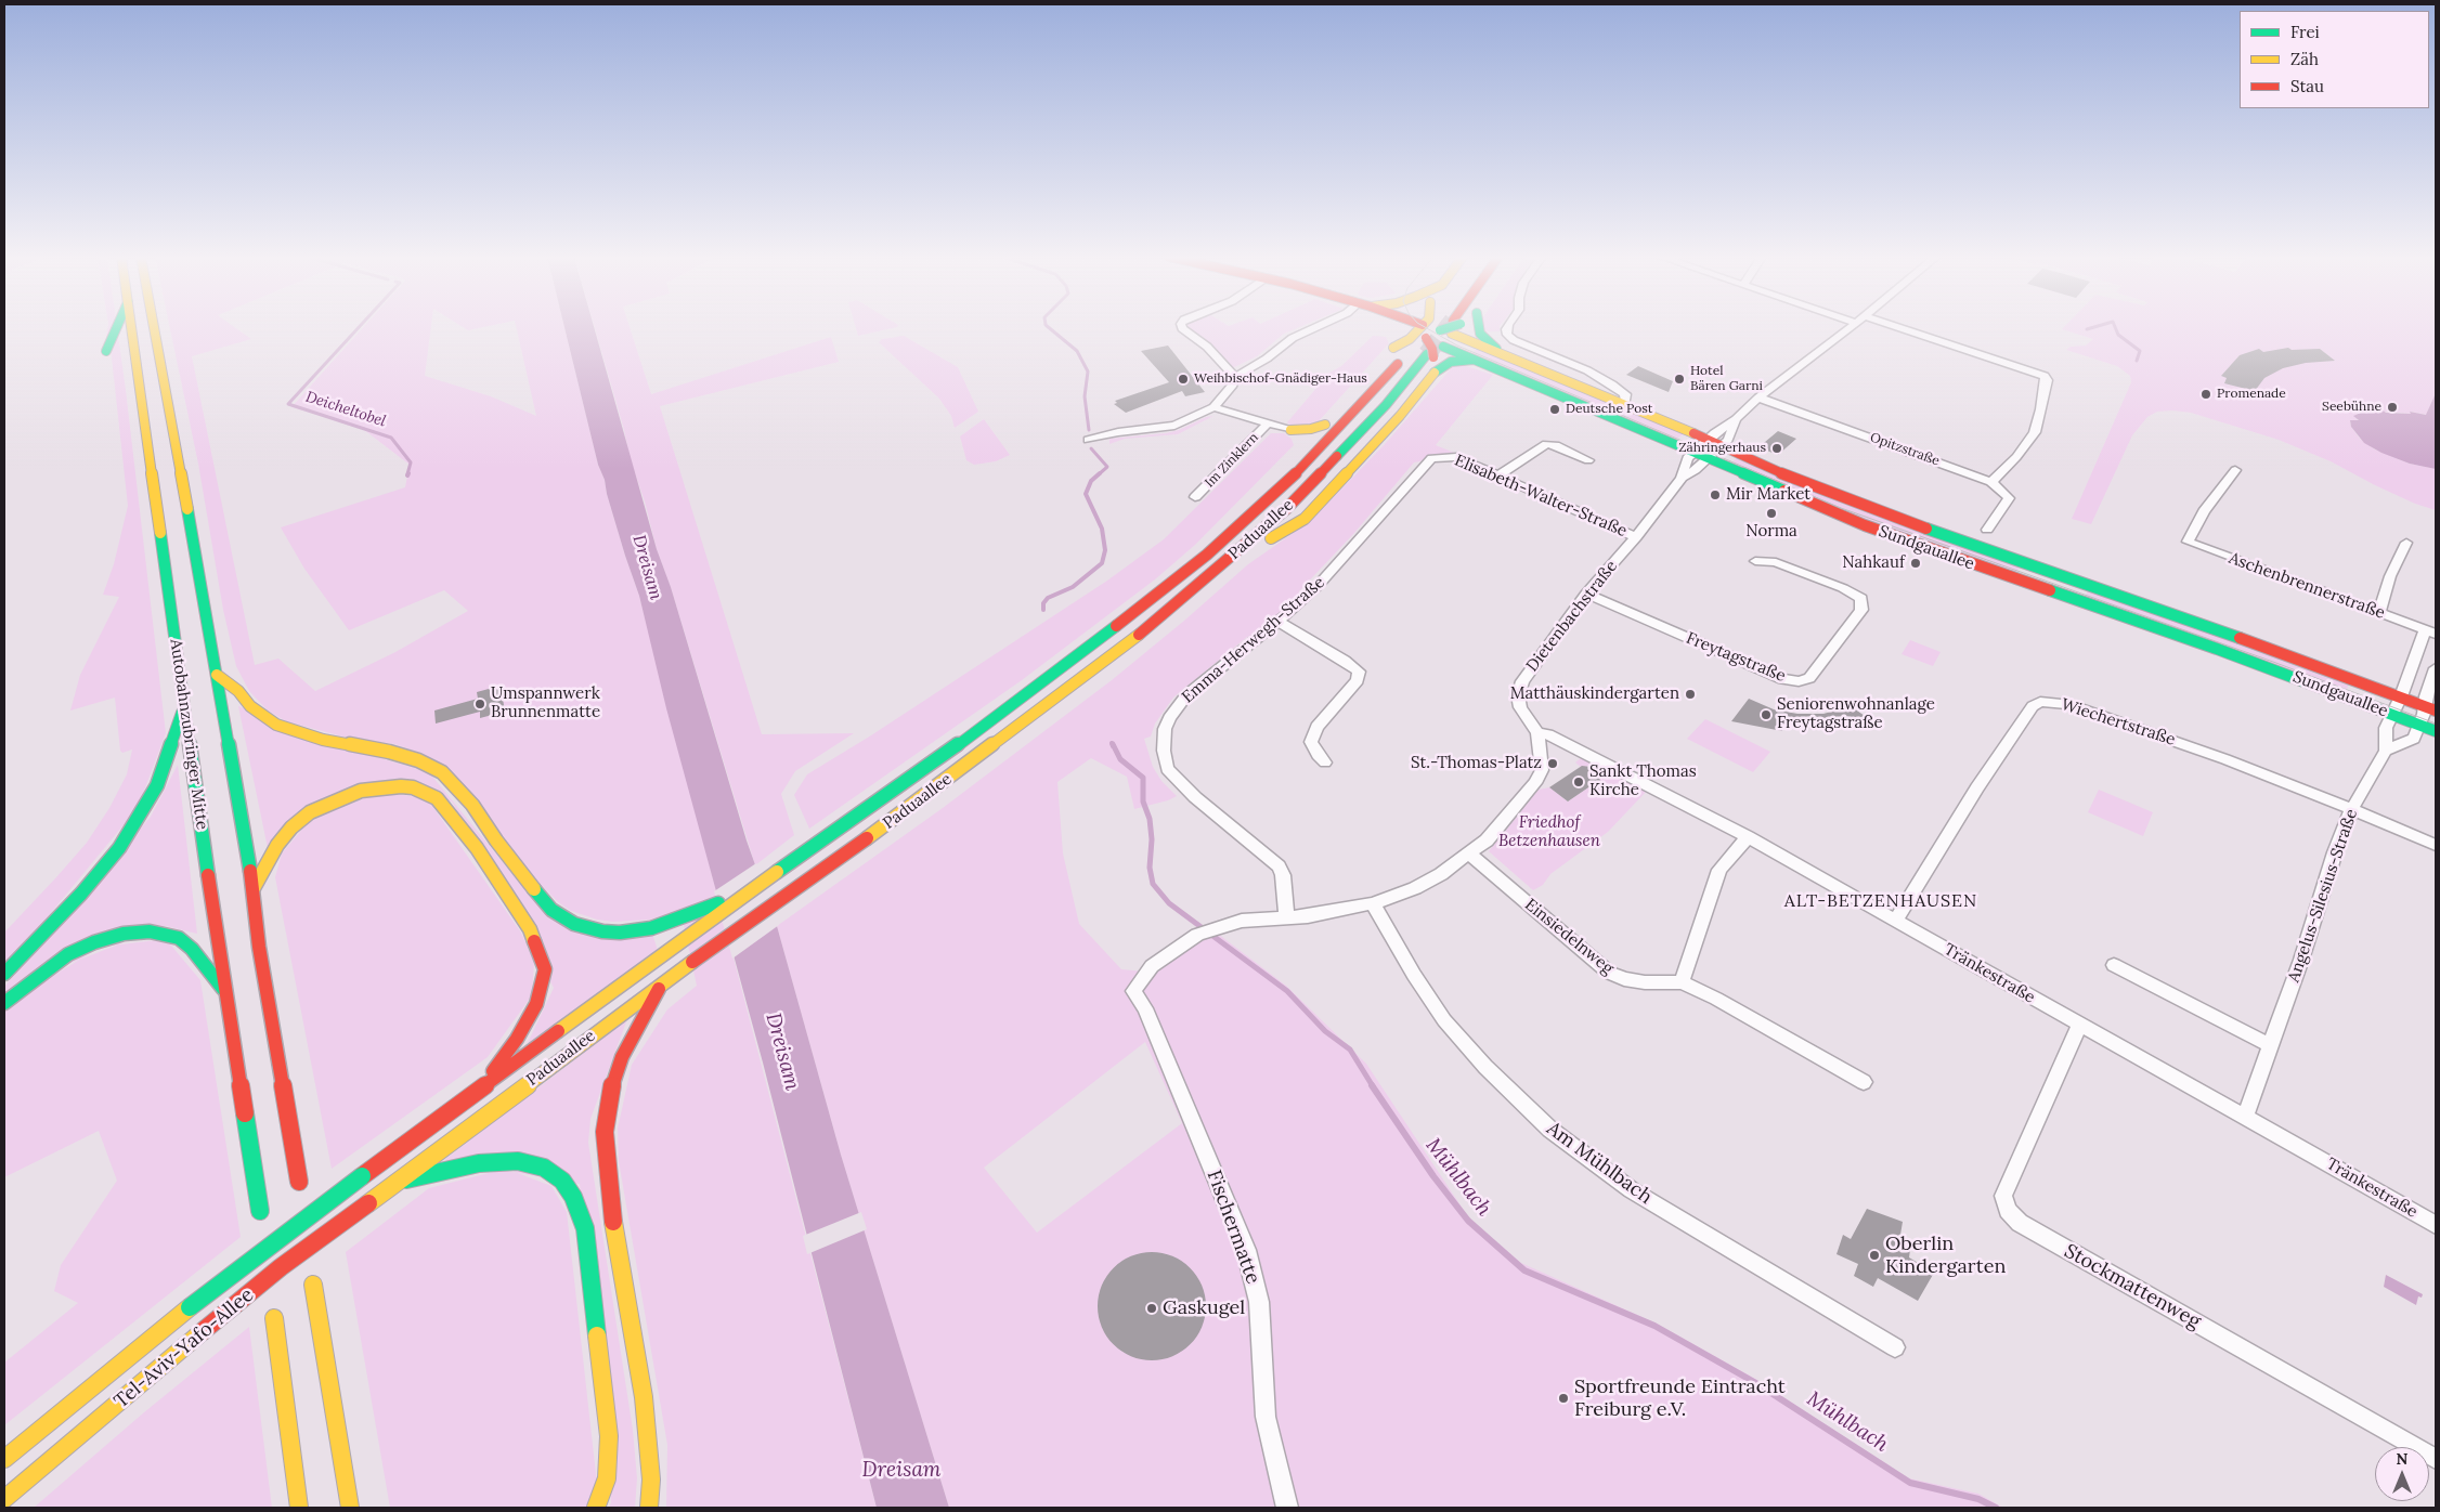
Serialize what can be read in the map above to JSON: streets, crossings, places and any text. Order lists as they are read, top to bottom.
{
  "streets": {
    "main road": [
      "Paduaallee",
      "Sundgauallee",
      "Autobahnzubringer Mitte",
      "Tel-Aviv-Yafo-Allee"
    ],
    "street": [
      "Opitzstraße",
      "Im Zinklern",
      "Elisabeth-Walter-Straße",
      "Aschenbrennerstraße",
      "Dietenbachstraße",
      "Emma-Herwegh-Straße",
      "Freytagstraße",
      "Wiechertstraße",
      "Angelus-Silesius-Straße",
      "Einsiedelnweg",
      "Tränkestraße",
      "Am Mühlbach",
      "Fischermatte",
      "Stockmattenweg"
    ]
  },
  "crossings": [
    ["Elisabeth-Walter-Straße", "Dietenbachstraße"],
    ["Elisabeth-Walter-Straße", "Emma-Herwegh-Straße"],
    ["Paduaallee", "Sundgauallee"],
    ["Paduaallee", "Tel-Aviv-Yafo-Allee"],
    ["Sundgauallee", "Aschenbrennerstraße"],
    ["Sundgauallee", "Dietenbachstraße"],
    ["Aschenbrennerstraße", "Angelus-Silesius-Straße"],
    ["Dietenbachstraße", "Emma-Herwegh-Straße"],
    ["Dietenbachstraße", "Freytagstraße"],
    ["Dietenbachstraße", "Einsiedelnweg"],
    ["Dietenbachstraße", "Tränkestraße"],
    ["Dietenbachstraße", "Am Mühlbach"],
    ["Dietenbachstraße", "Fischermatte"],
    ["Wiechertstraße", "Angelus-Silesius-Straße"],
    ["Wiechertstraße", "Tränkestraße"],
    ["Angelus-Silesius-Straße", "Tränkestraße"],
    ["Tränkestraße", "Stockmattenweg"]
  ],
  "districts": ["ALT-BETZENHAUSEN"],
  "water": ["Deicheltobel", "Dreisam", "Mühlbach"],
  "parks": ["Friedhof Betzenhausen"],
  "places": [
    "Weihbischof-Gnädiger-Haus",
    "Hotel Bären Garni",
    "Promenade",
    "Seebühne",
    "Deutsche Post",
    "Zähringerhaus",
    "Mir Market",
    "Norma",
    "Nahkauf",
    "Matthäuskindergarten",
    "Umspannwerk Brunnenmatte",
    "Seniorenwohnanlage Freytagstraße",
    "St.-Thomas-Platz",
    "Sankt Thomas Kirche",
    "Oberlin Kindergarten",
    "Gaskugel",
    "Sportfreunde Eintracht Freiburg e.V."
  ],
  "legend": ["Frei", "Zäh", "Stau"],
  "north": "top"
}
